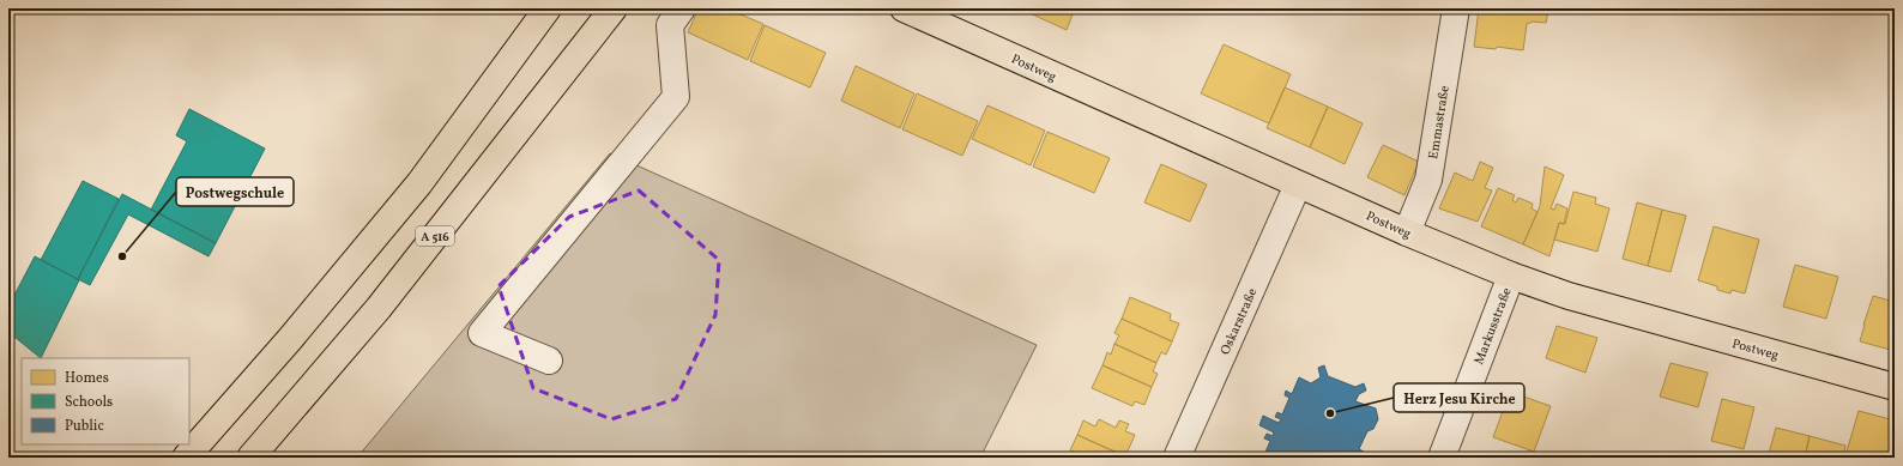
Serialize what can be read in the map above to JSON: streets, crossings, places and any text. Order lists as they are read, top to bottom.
{
  "streets": {
    "main road": ["Postweg", "A 516"],
    "street": ["Emmastraße", "Oskarstraße", "Markusstraße"]
  },
  "crossings": [
    ["Postweg", "Emmastraße"],
    ["Postweg", "Oskarstraße"],
    ["Postweg", "Markusstraße"]
  ],
  "places": ["Postwegschule", "Herz Jesu Kirche"],
  "legend": ["Homes", "Schools", "Public"]
}
